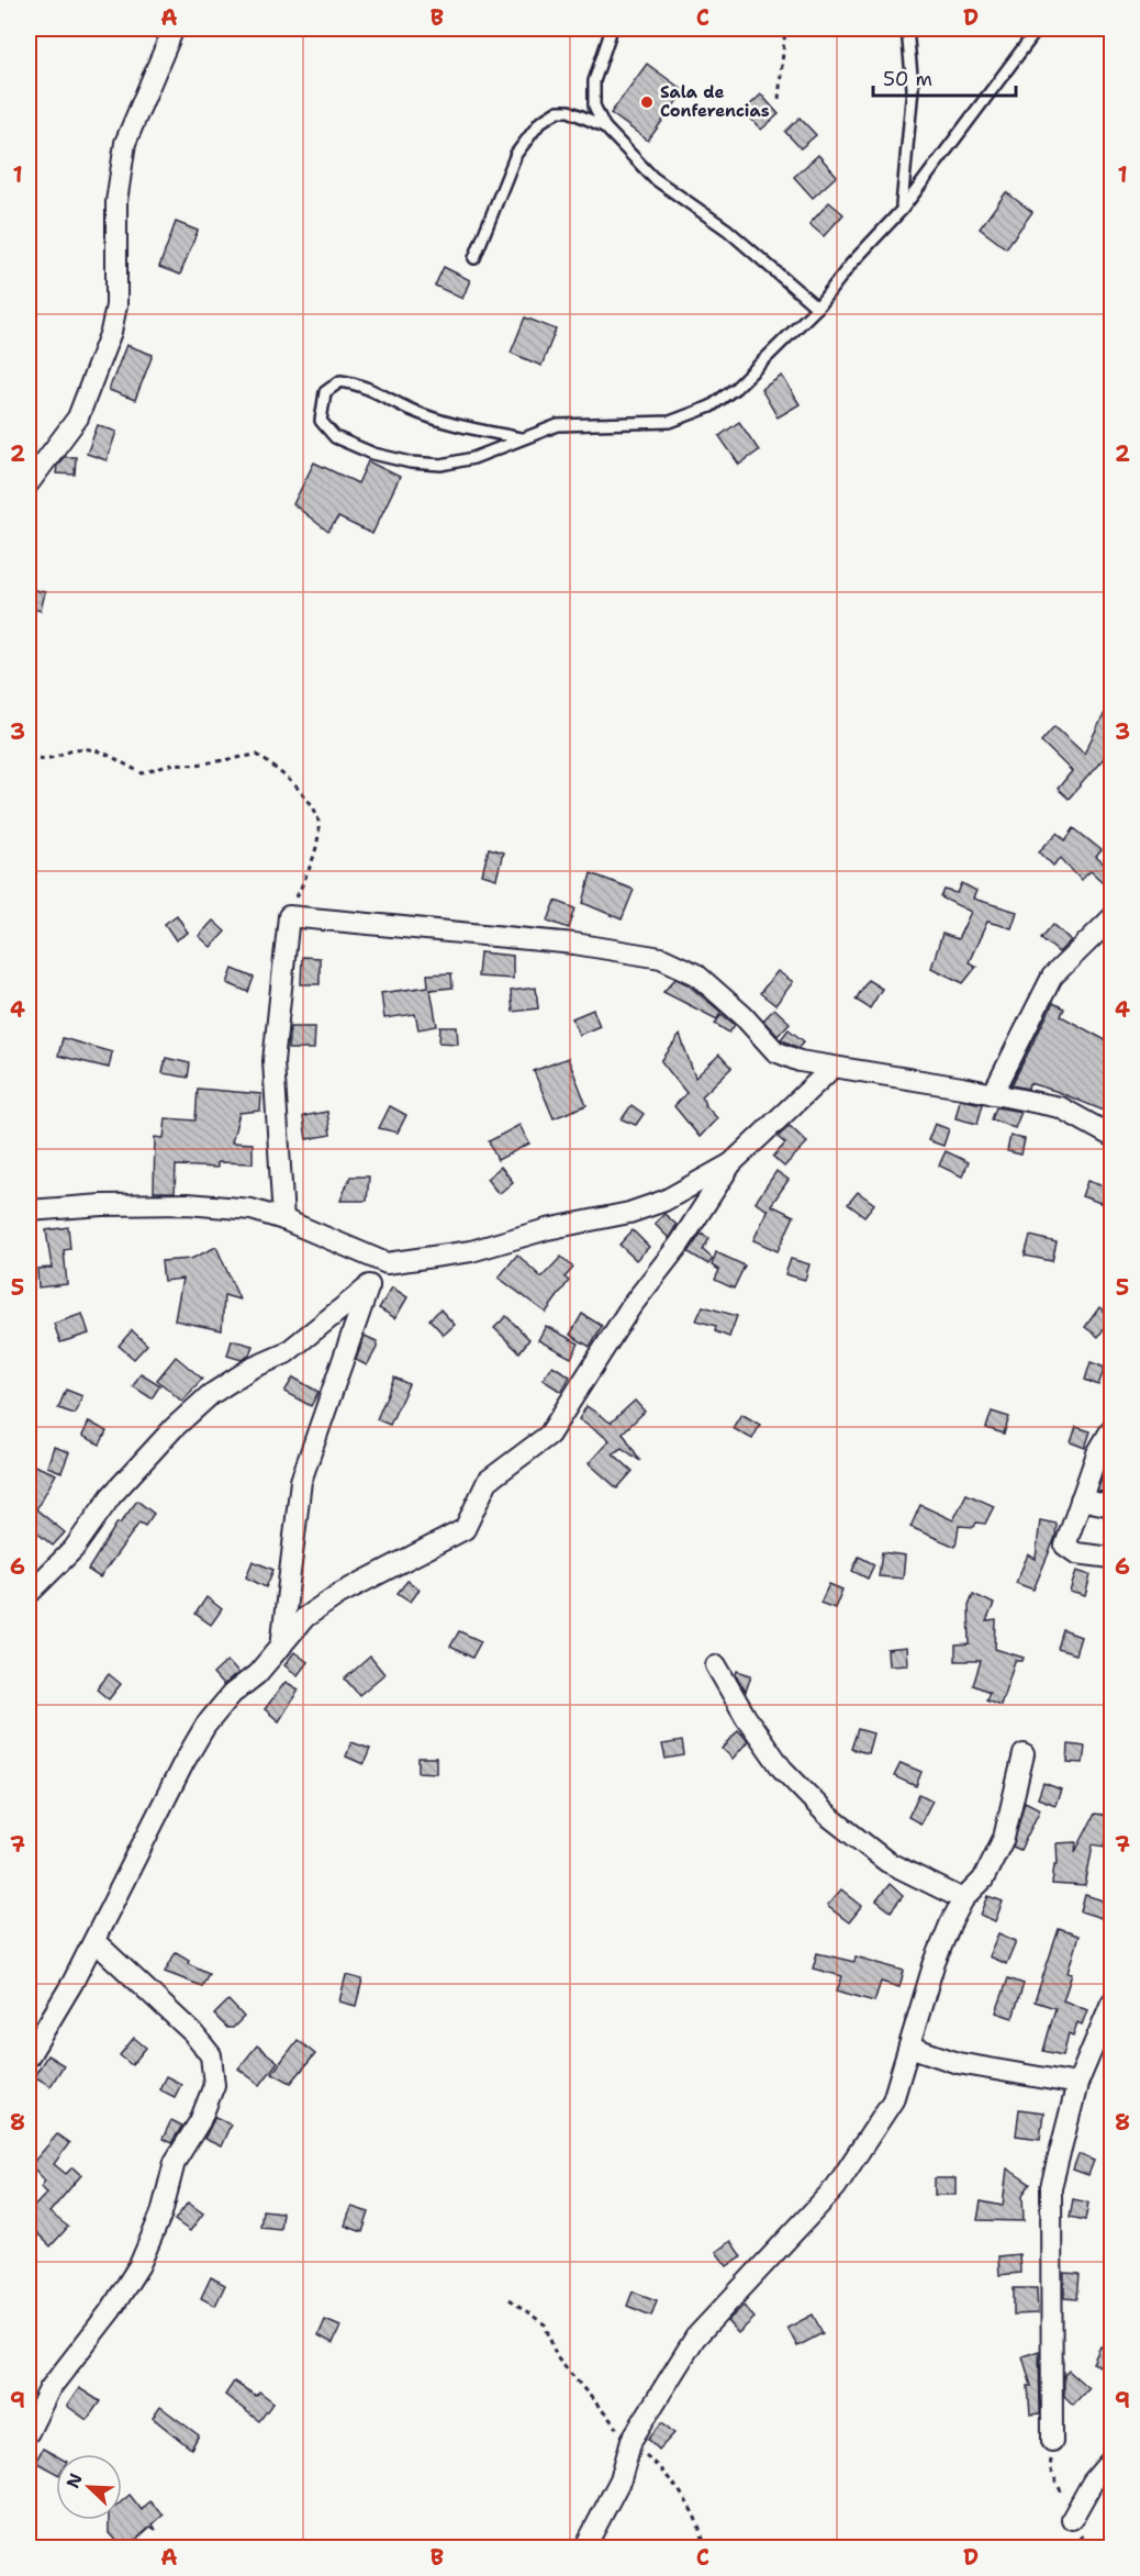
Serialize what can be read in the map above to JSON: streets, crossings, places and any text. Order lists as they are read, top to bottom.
{
  "places": ["Sala de Conferencias"],
  "scale_bar": "50 m",
  "north": "top left",
  "grid": {
    "columns": [
      "A",
      "B",
      "C",
      "D"
    ],
    "rows": [
      "1",
      "2",
      "3",
      "4",
      "5",
      "6",
      "7",
      "8",
      "9"
    ]
  }
}
